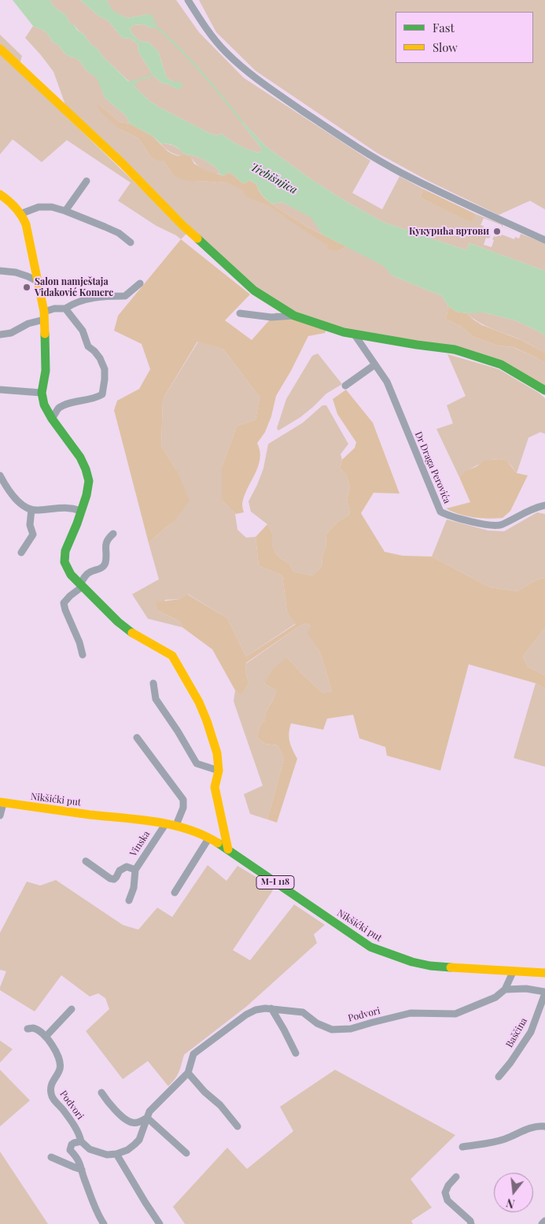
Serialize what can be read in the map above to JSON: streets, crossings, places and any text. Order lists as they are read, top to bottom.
{
  "streets": {
    "street": [
      "Dr Draga Perovića",
      "Nikšićki put",
      "Vinska",
      "M-I 118",
      "Podvori",
      "Baščina"
    ]
  },
  "crossings": [
    ["Nikšićki put", "Vinska"]
  ],
  "water": ["Trebišnjica"],
  "places": ["Кукурића вртови", "Salon namještaja Vidaković Komerc"],
  "legend": ["Fast", "Slow"],
  "north": "bottom"
}
